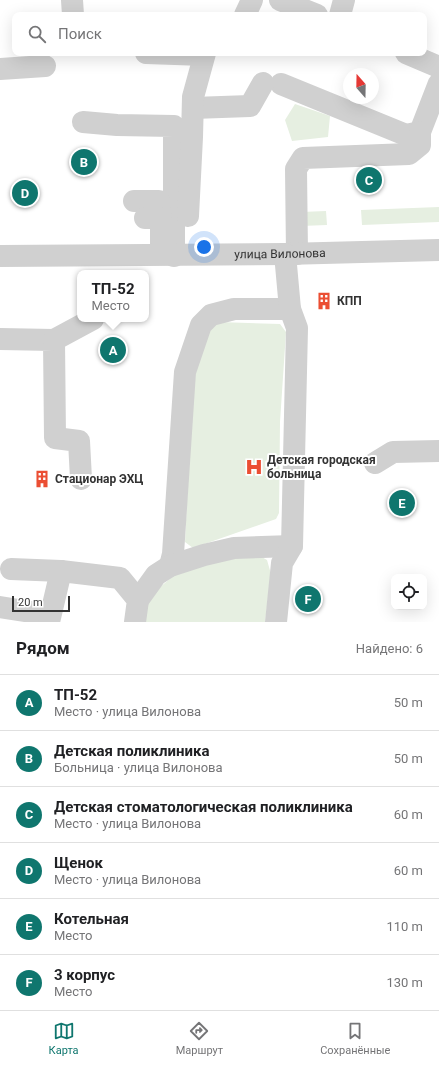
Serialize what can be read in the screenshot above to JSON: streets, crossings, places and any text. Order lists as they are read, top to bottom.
{
  "streets": {
    "street": ["улица Вилонова"]
  },
  "places": {
    "building": ["КПП", "Стационар ЭХЦ"],
    "hospital": ["Детская городская больница"]
  },
  "scale_bar": "20 m",
  "north": "top",
  "page": {
    "search": "Поиск",
    "pins": [
      "B",
      "C",
      "D",
      "A",
      "E",
      "F"
    ],
    "popup": ["ТП-52", "Место"],
    "scale": "20 m",
    "heading": ["Рядом", "Найдено: 6"],
    "list": [
      {
        "mark": "A",
        "name": "ТП-52",
        "note": "Место · улица Вилонова",
        "value": "50 m"
      },
      {
        "mark": "B",
        "name": "Детская поликлиника",
        "note": "Больница · улица Вилонова",
        "value": "50 m"
      },
      {
        "mark": "C",
        "name": "Детская стоматологическая поликлиника",
        "note": "Место · улица Вилонова",
        "value": "60 m"
      },
      {
        "mark": "D",
        "name": "Щенок",
        "note": "Место · улица Вилонова",
        "value": "60 m"
      },
      {
        "mark": "E",
        "name": "Котельная",
        "note": "Место",
        "value": "110 m"
      },
      {
        "mark": "F",
        "name": "3 корпус",
        "note": "Место",
        "value": "130 m"
      }
    ],
    "nav": ["Карта", "Маршрут", "Сохранённые"]
  }
}
